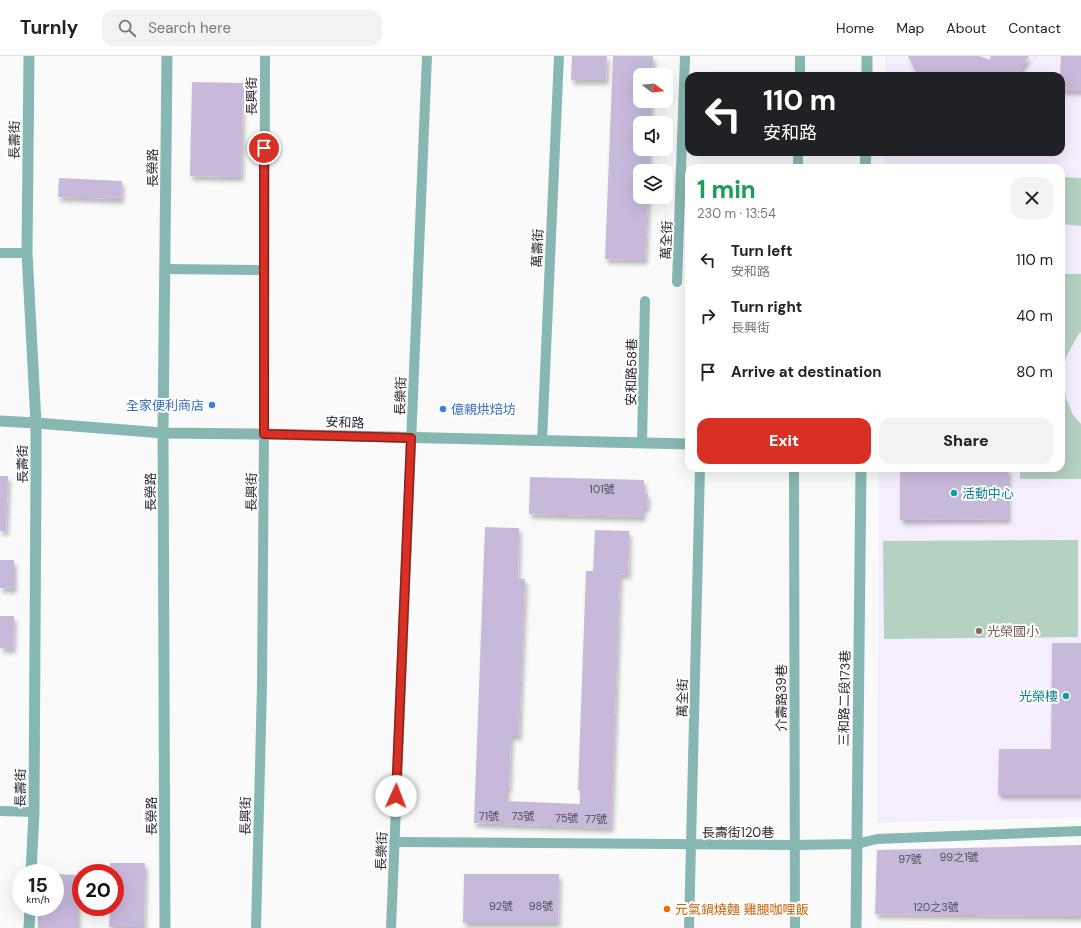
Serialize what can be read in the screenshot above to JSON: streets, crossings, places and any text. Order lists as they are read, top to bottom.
{
  "streets": {
    "street": [
      "長壽街",
      "長榮路",
      "安和路",
      "三和路二段173巷"
    ],
    "lane": [
      "長興街",
      "萬全街",
      "萬壽街",
      "安和路58巷",
      "長樂街",
      "介壽路39巷",
      "長壽街120巷"
    ]
  },
  "crossings": [
    ["長興街", "安和路"],
    ["長壽街", "安和路"],
    ["長榮路", "安和路"],
    ["萬全街", "長壽街120巷"],
    ["萬壽街", "安和路"],
    ["安和路58巷", "安和路"],
    ["長樂街", "安和路"],
    ["長樂街", "長壽街120巷"],
    ["介壽路39巷", "長壽街120巷"],
    ["三和路二段173巷", "長壽街120巷"]
  ],
  "places": [
    "全家便利商店",
    "億親烘焙坊",
    "活動中心",
    "光榮國小",
    "光榮樓",
    "元氣鍋燒麵 雞腿咖哩飯"
  ],
  "house_numbers": [
    "101號",
    "71號",
    "73號",
    "75號",
    "77號",
    "99之1號",
    "97號",
    "92號",
    "98號",
    "120之3號"
  ],
  "north": "right",
  "page": {
    "header": "Turnly",
    "search": "Search here",
    "nav": [
      "Home",
      "Map",
      "About",
      "Contact"
    ],
    "turn": ["110 m", "安和路"],
    "heading": ["1 min", "230 m · 13:54"],
    "list": [
      {
        "name": "Turn left",
        "note": "安和路",
        "value": "110 m"
      },
      {
        "name": "Turn right",
        "note": "長興街",
        "value": "40 m"
      },
      {
        "name": "Arrive at destination",
        "value": "80 m"
      }
    ],
    "buttons": ["Exit", "Share"],
    "speed": "15 km/h",
    "limit": "20"
  }
}
